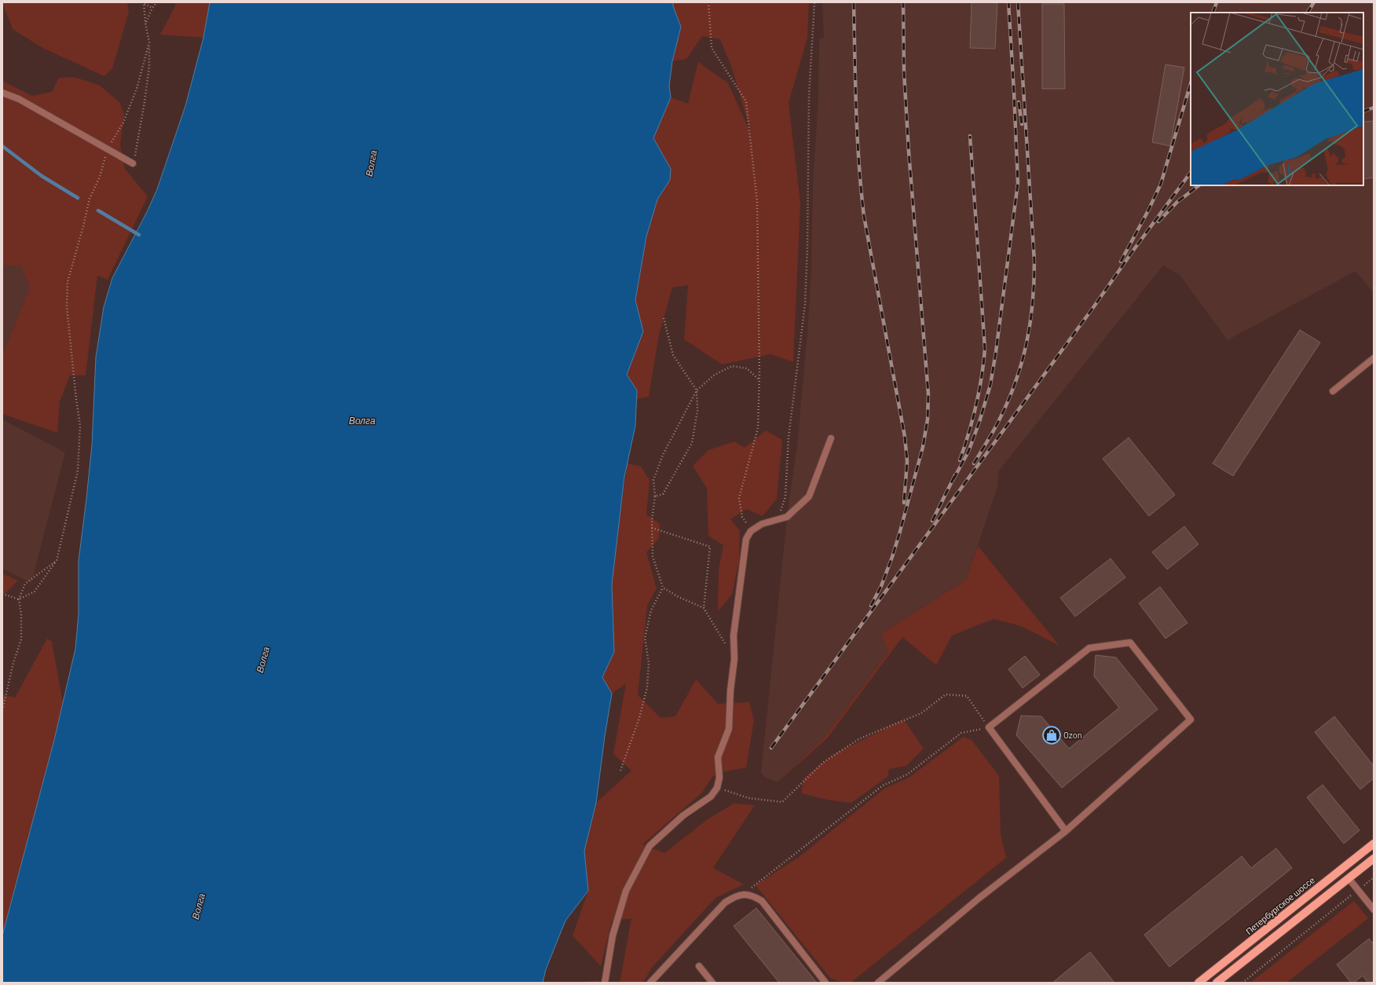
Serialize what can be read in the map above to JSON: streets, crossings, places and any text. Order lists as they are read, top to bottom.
{
  "streets": {
    "main road": ["Петербургское шоссе"]
  },
  "water": ["Волга"],
  "places": {
    "shop": ["Ozon"]
  }
}
